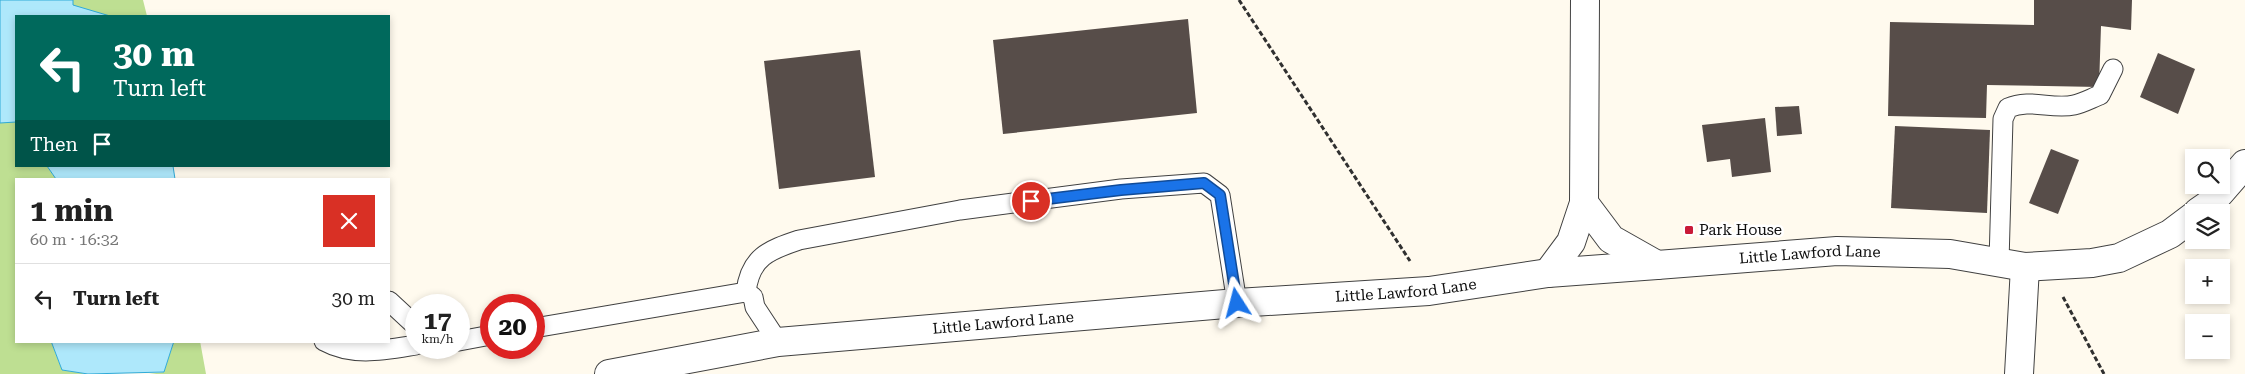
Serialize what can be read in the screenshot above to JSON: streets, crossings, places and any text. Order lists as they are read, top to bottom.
{
  "streets": {
    "street": ["Little Lawford Lane"]
  },
  "places": {
    "transit": ["Park House"]
  },
  "page": {
    "turn": ["30 m", "Turn left"],
    "then": "Then",
    "map_buttons": ["+", "−"],
    "heading": ["1 min", "60 m · 16:32"],
    "list": [
      {
        "name": "Turn left",
        "value": "30 m"
      }
    ],
    "speed": "17 km/h",
    "limit": "20"
  }
}
